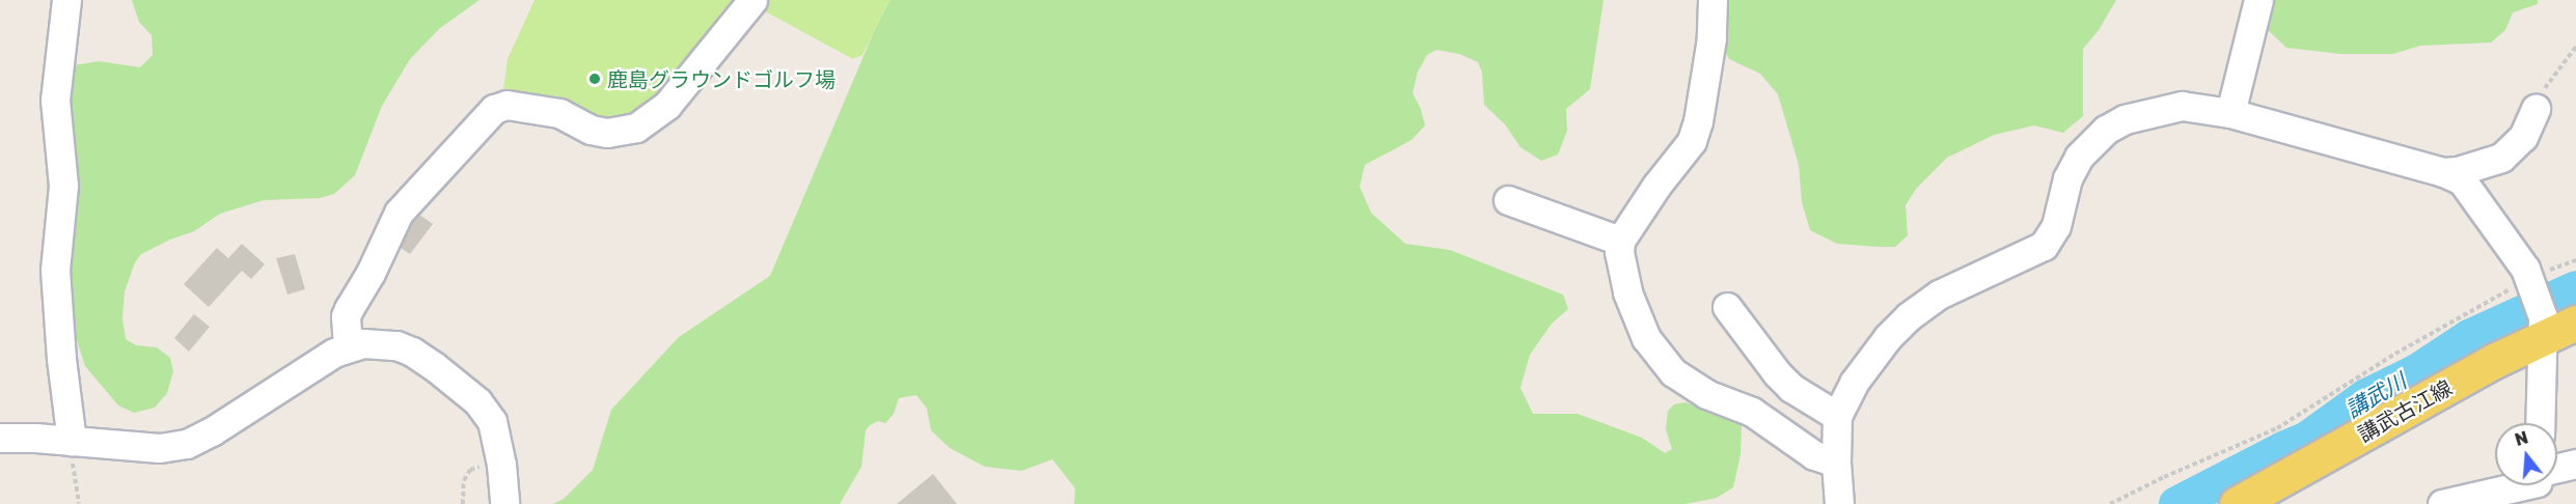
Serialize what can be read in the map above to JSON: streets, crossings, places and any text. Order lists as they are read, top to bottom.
{
  "streets": {
    "main road": ["講武古江線"]
  },
  "water": ["講武川"],
  "places": ["鹿島グラウンドゴルフ場"],
  "north": "top"
}
